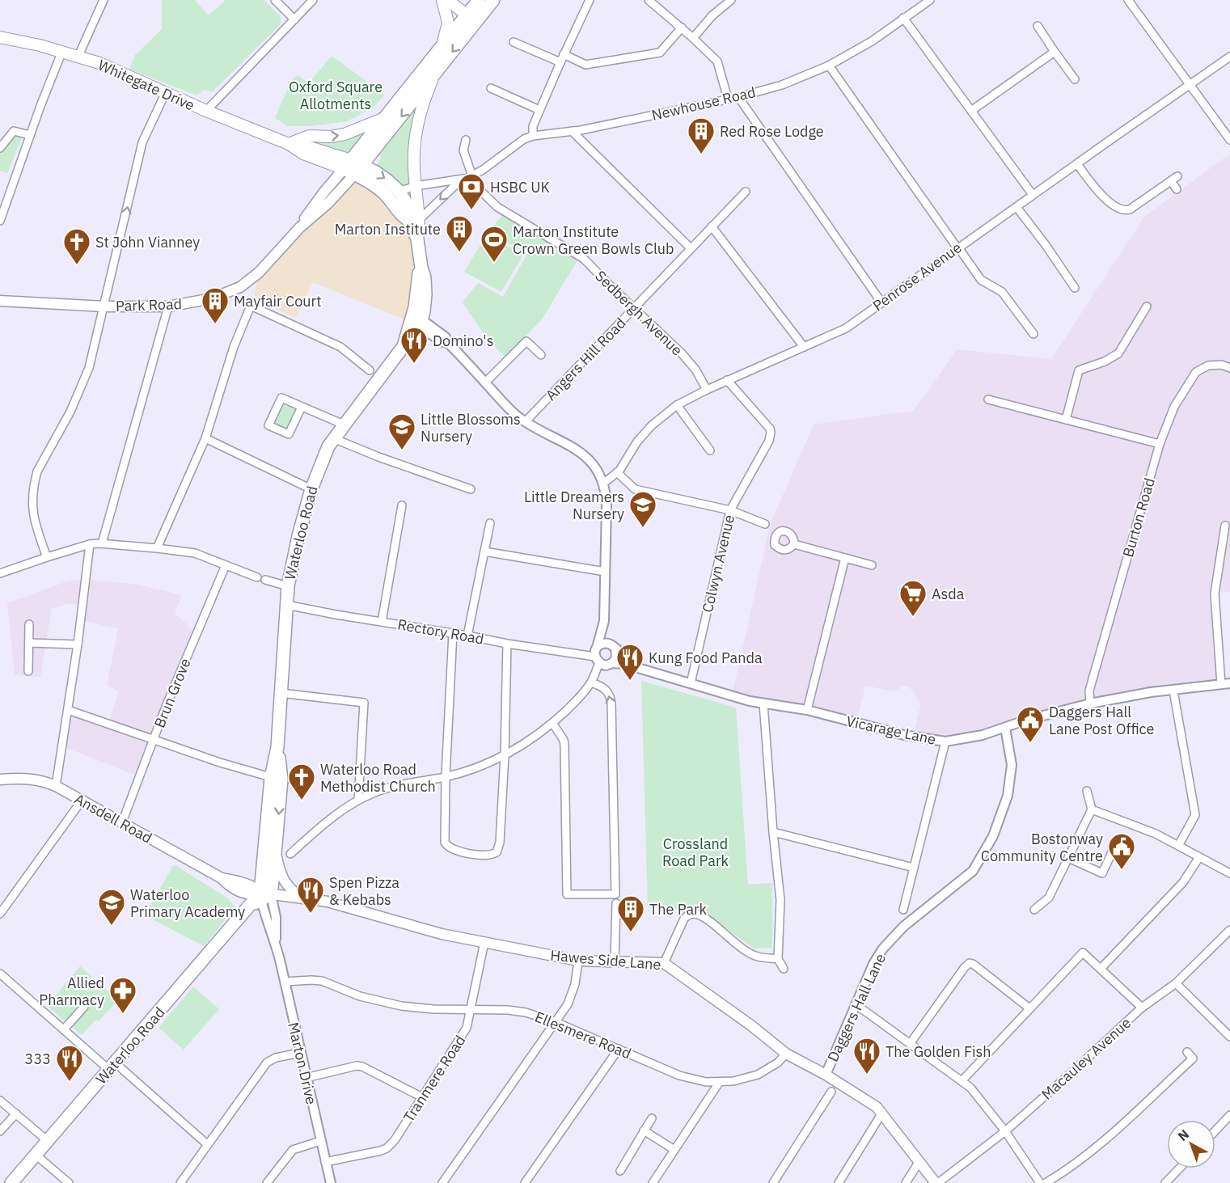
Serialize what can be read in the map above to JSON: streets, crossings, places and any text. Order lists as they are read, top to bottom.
{
  "streets": {
    "highway": ["Waterloo Road"],
    "main road": [
      "Whitegate Drive",
      "Park Road",
      "Ansdell Road",
      "Hawes Side Lane"
    ],
    "street": [
      "Newhouse Road",
      "Penrose Avenue",
      "Sedbergh Avenue",
      "Angers Hill Road",
      "Burton Road",
      "Colwyn Avenue",
      "Rectory Road",
      "Brun Grove",
      "Vicarage Lane",
      "Daggers Hall Lane",
      "Ellesmere Road",
      "Macauley Avenue",
      "Marton Drive",
      "Tranmere Road"
    ]
  },
  "crossings": [
    ["Whitegate Drive", "Park Road"],
    ["Newhouse Road", "Sedbergh Avenue"],
    ["Penrose Avenue", "Sedbergh Avenue"],
    ["Penrose Avenue", "Colwyn Avenue"],
    ["Penrose Avenue", "Vicarage Lane"],
    ["Sedbergh Avenue", "Angers Hill Road"],
    ["Angers Hill Road", "Vicarage Lane"],
    ["Burton Road", "Vicarage Lane"],
    ["Waterloo Road", "Rectory Road"],
    ["Waterloo Road", "Vicarage Lane"],
    ["Waterloo Road", "Ansdell Road"],
    ["Waterloo Road", "Hawes Side Lane"],
    ["Waterloo Road", "Marton Drive"],
    ["Colwyn Avenue", "Vicarage Lane"],
    ["Rectory Road", "Vicarage Lane"],
    ["Brun Grove", "Ansdell Road"],
    ["Vicarage Lane", "Daggers Hall Lane"],
    ["Ansdell Road", "Hawes Side Lane"],
    ["Ansdell Road", "Marton Drive"],
    ["Hawes Side Lane", "Daggers Hall Lane"],
    ["Hawes Side Lane", "Ellesmere Road"],
    ["Hawes Side Lane", "Macauley Avenue"],
    ["Hawes Side Lane", "Marton Drive"],
    ["Hawes Side Lane", "Tranmere Road"],
    ["Ellesmere Road", "Marton Drive"],
    ["Ellesmere Road", "Tranmere Road"],
    ["Marton Drive", "Tranmere Road"]
  ],
  "parks": ["Oxford Square Allotments", "Crossland Road Park"],
  "places": {
    "building": [
      "Red Rose Lodge",
      "Marton Institute",
      "Mayfair Court",
      "The Park"
    ],
    "bank": ["HSBC UK"],
    "sports": ["Marton Institute Crown Green Bowls Club"],
    "church": ["St John Vianney", "Waterloo Road Methodist Church"],
    "restaurant": [
      "Domino's",
      "Kung Food Panda",
      "Spen Pizza & Kebabs",
      "The Golden Fish",
      "333"
    ],
    "school or university": ["Little Blossoms Nursery", "Little Dreamers Nursery", "Waterloo Primary Academy"],
    "supermarket": ["Asda"],
    "public building": ["Daggers Hall Lane Post Office", "Bostonway Community Centre"],
    "pharmacy": ["Allied Pharmacy"]
  },
  "north": "top left"
}
